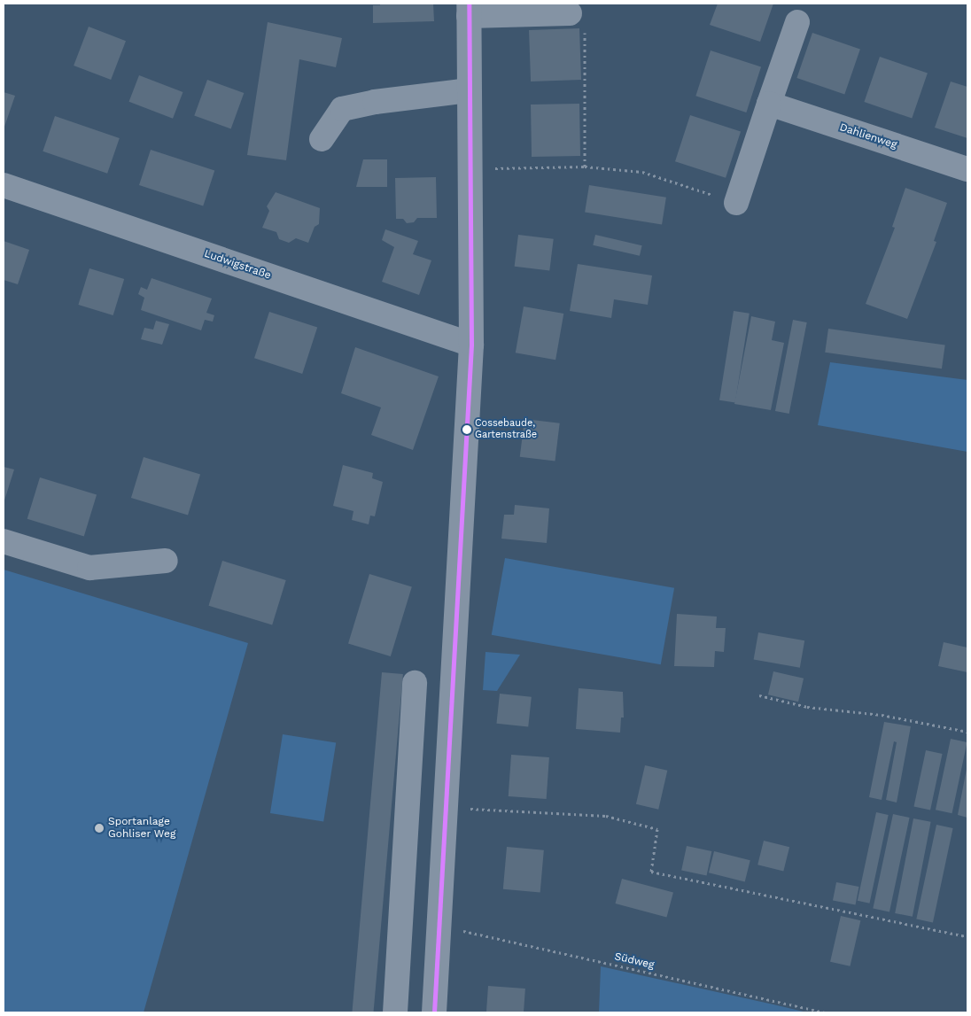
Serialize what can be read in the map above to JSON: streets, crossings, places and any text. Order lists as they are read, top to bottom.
{
  "streets": {
    "street": ["Dahlienweg", "Ludwigstraße"],
    "path": ["Südweg"]
  },
  "places": ["Cossebaude, Gartenstraße", "Sportanlage Gohliser Weg"]
}
